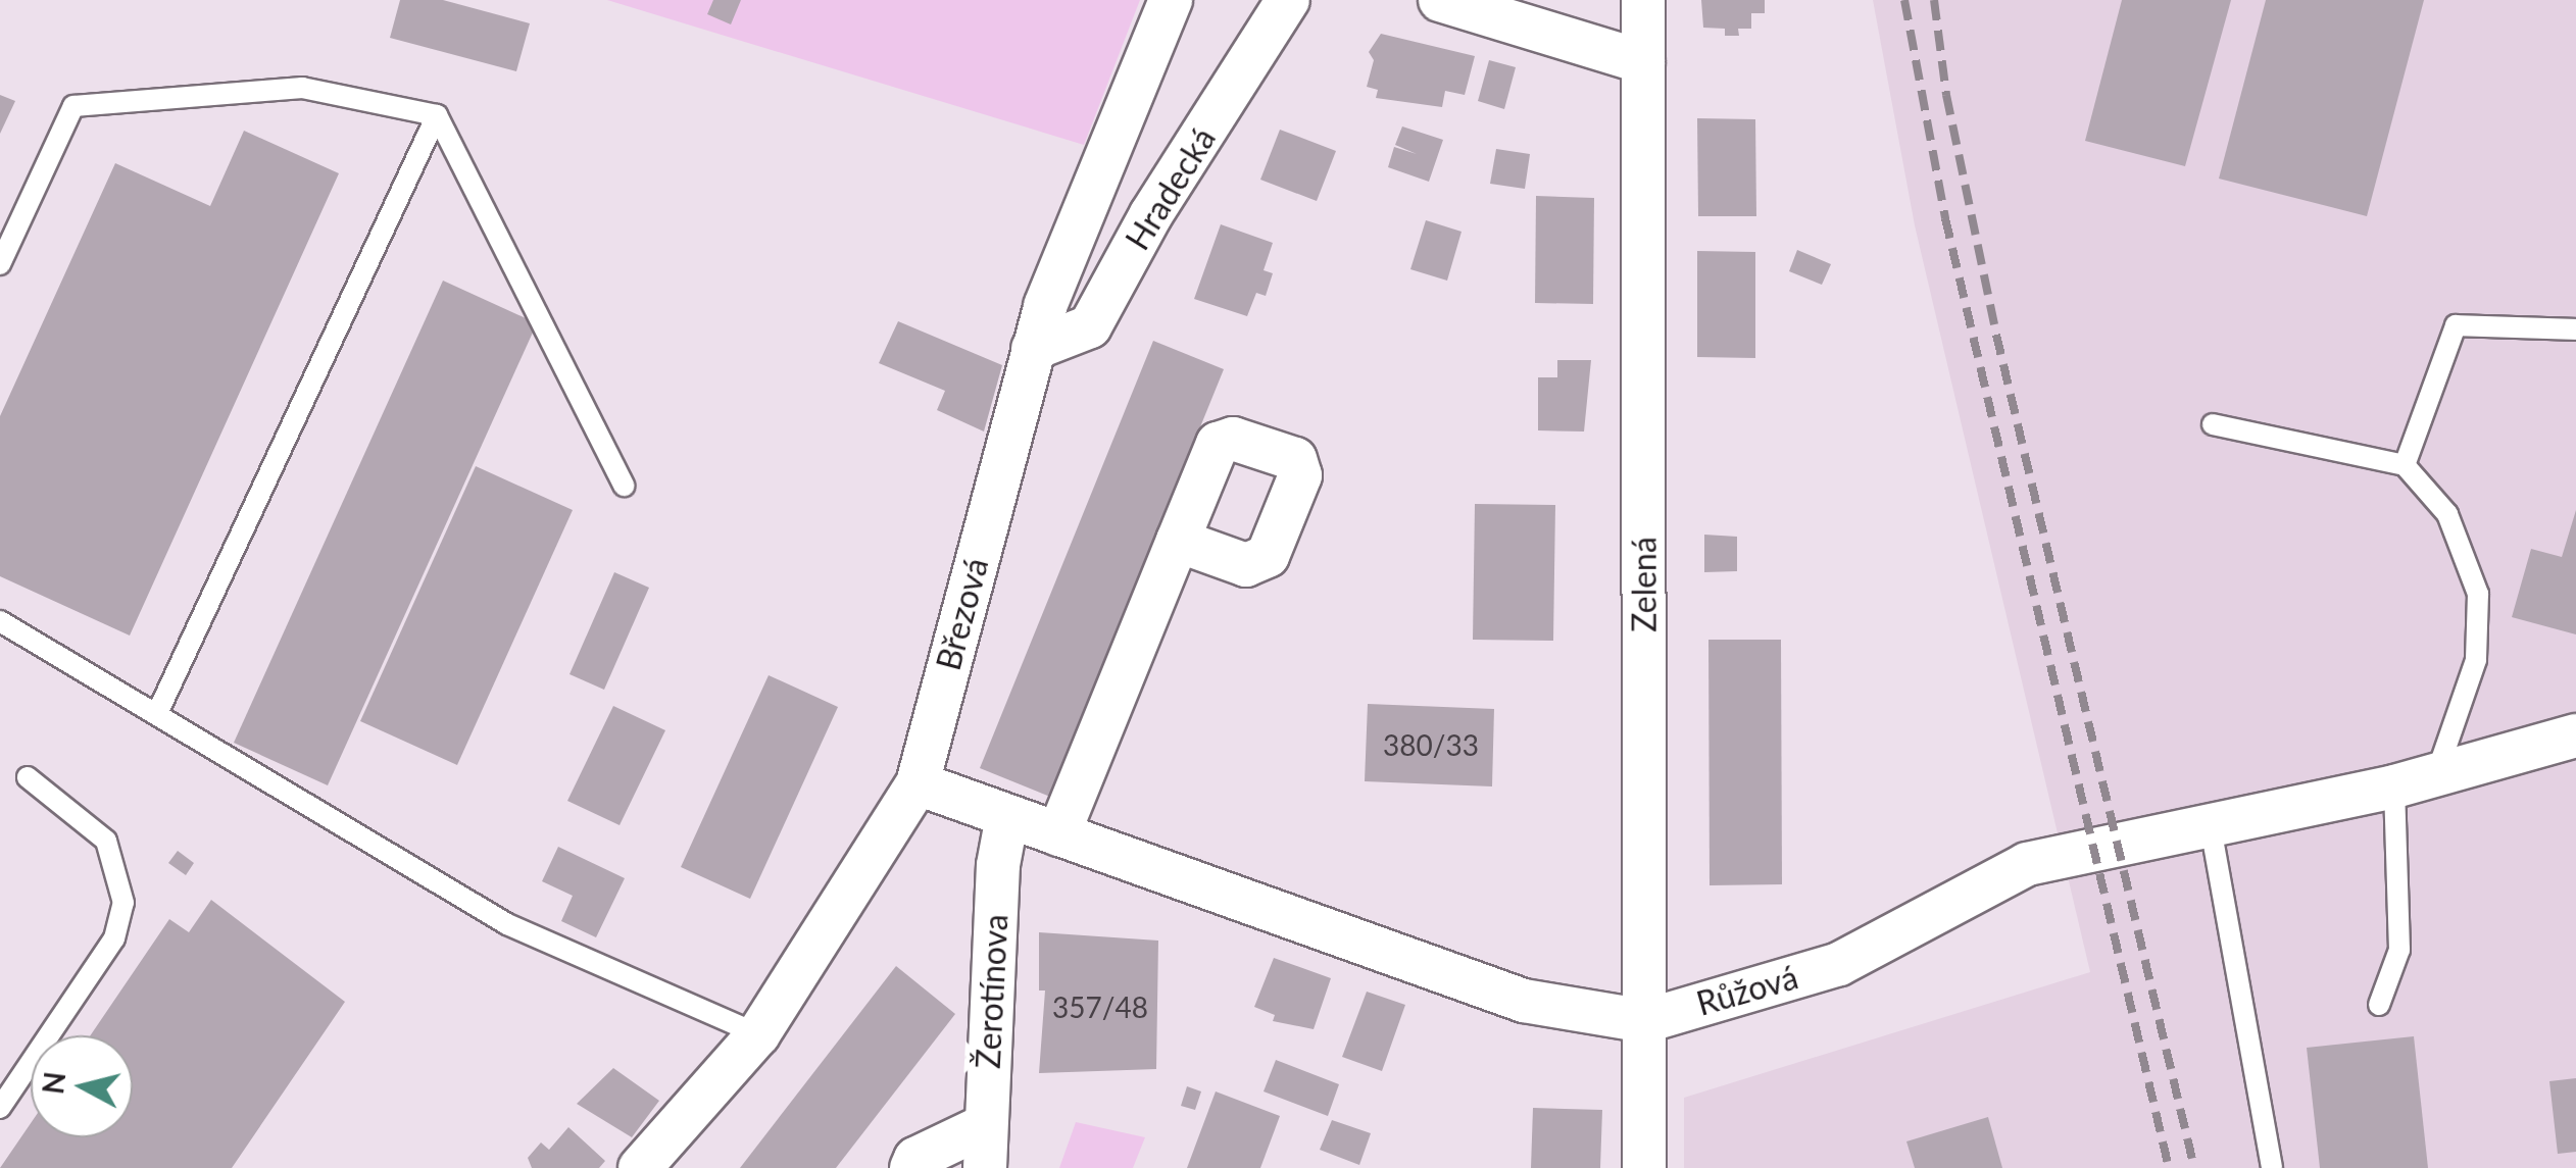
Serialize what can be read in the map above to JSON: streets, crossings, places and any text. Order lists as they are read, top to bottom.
{
  "streets": {
    "street": [
      "Hradecká",
      "Zelená",
      "Březová",
      "Růžová",
      "Žerotínova"
    ]
  },
  "crossings": [
    ["Hradecká", "Březová"],
    ["Zelená", "Růžová"],
    ["Březová", "Růžová"],
    ["Růžová", "Žerotínova"]
  ],
  "house_numbers": ["380/33", "357/48"],
  "north": "left"
}
